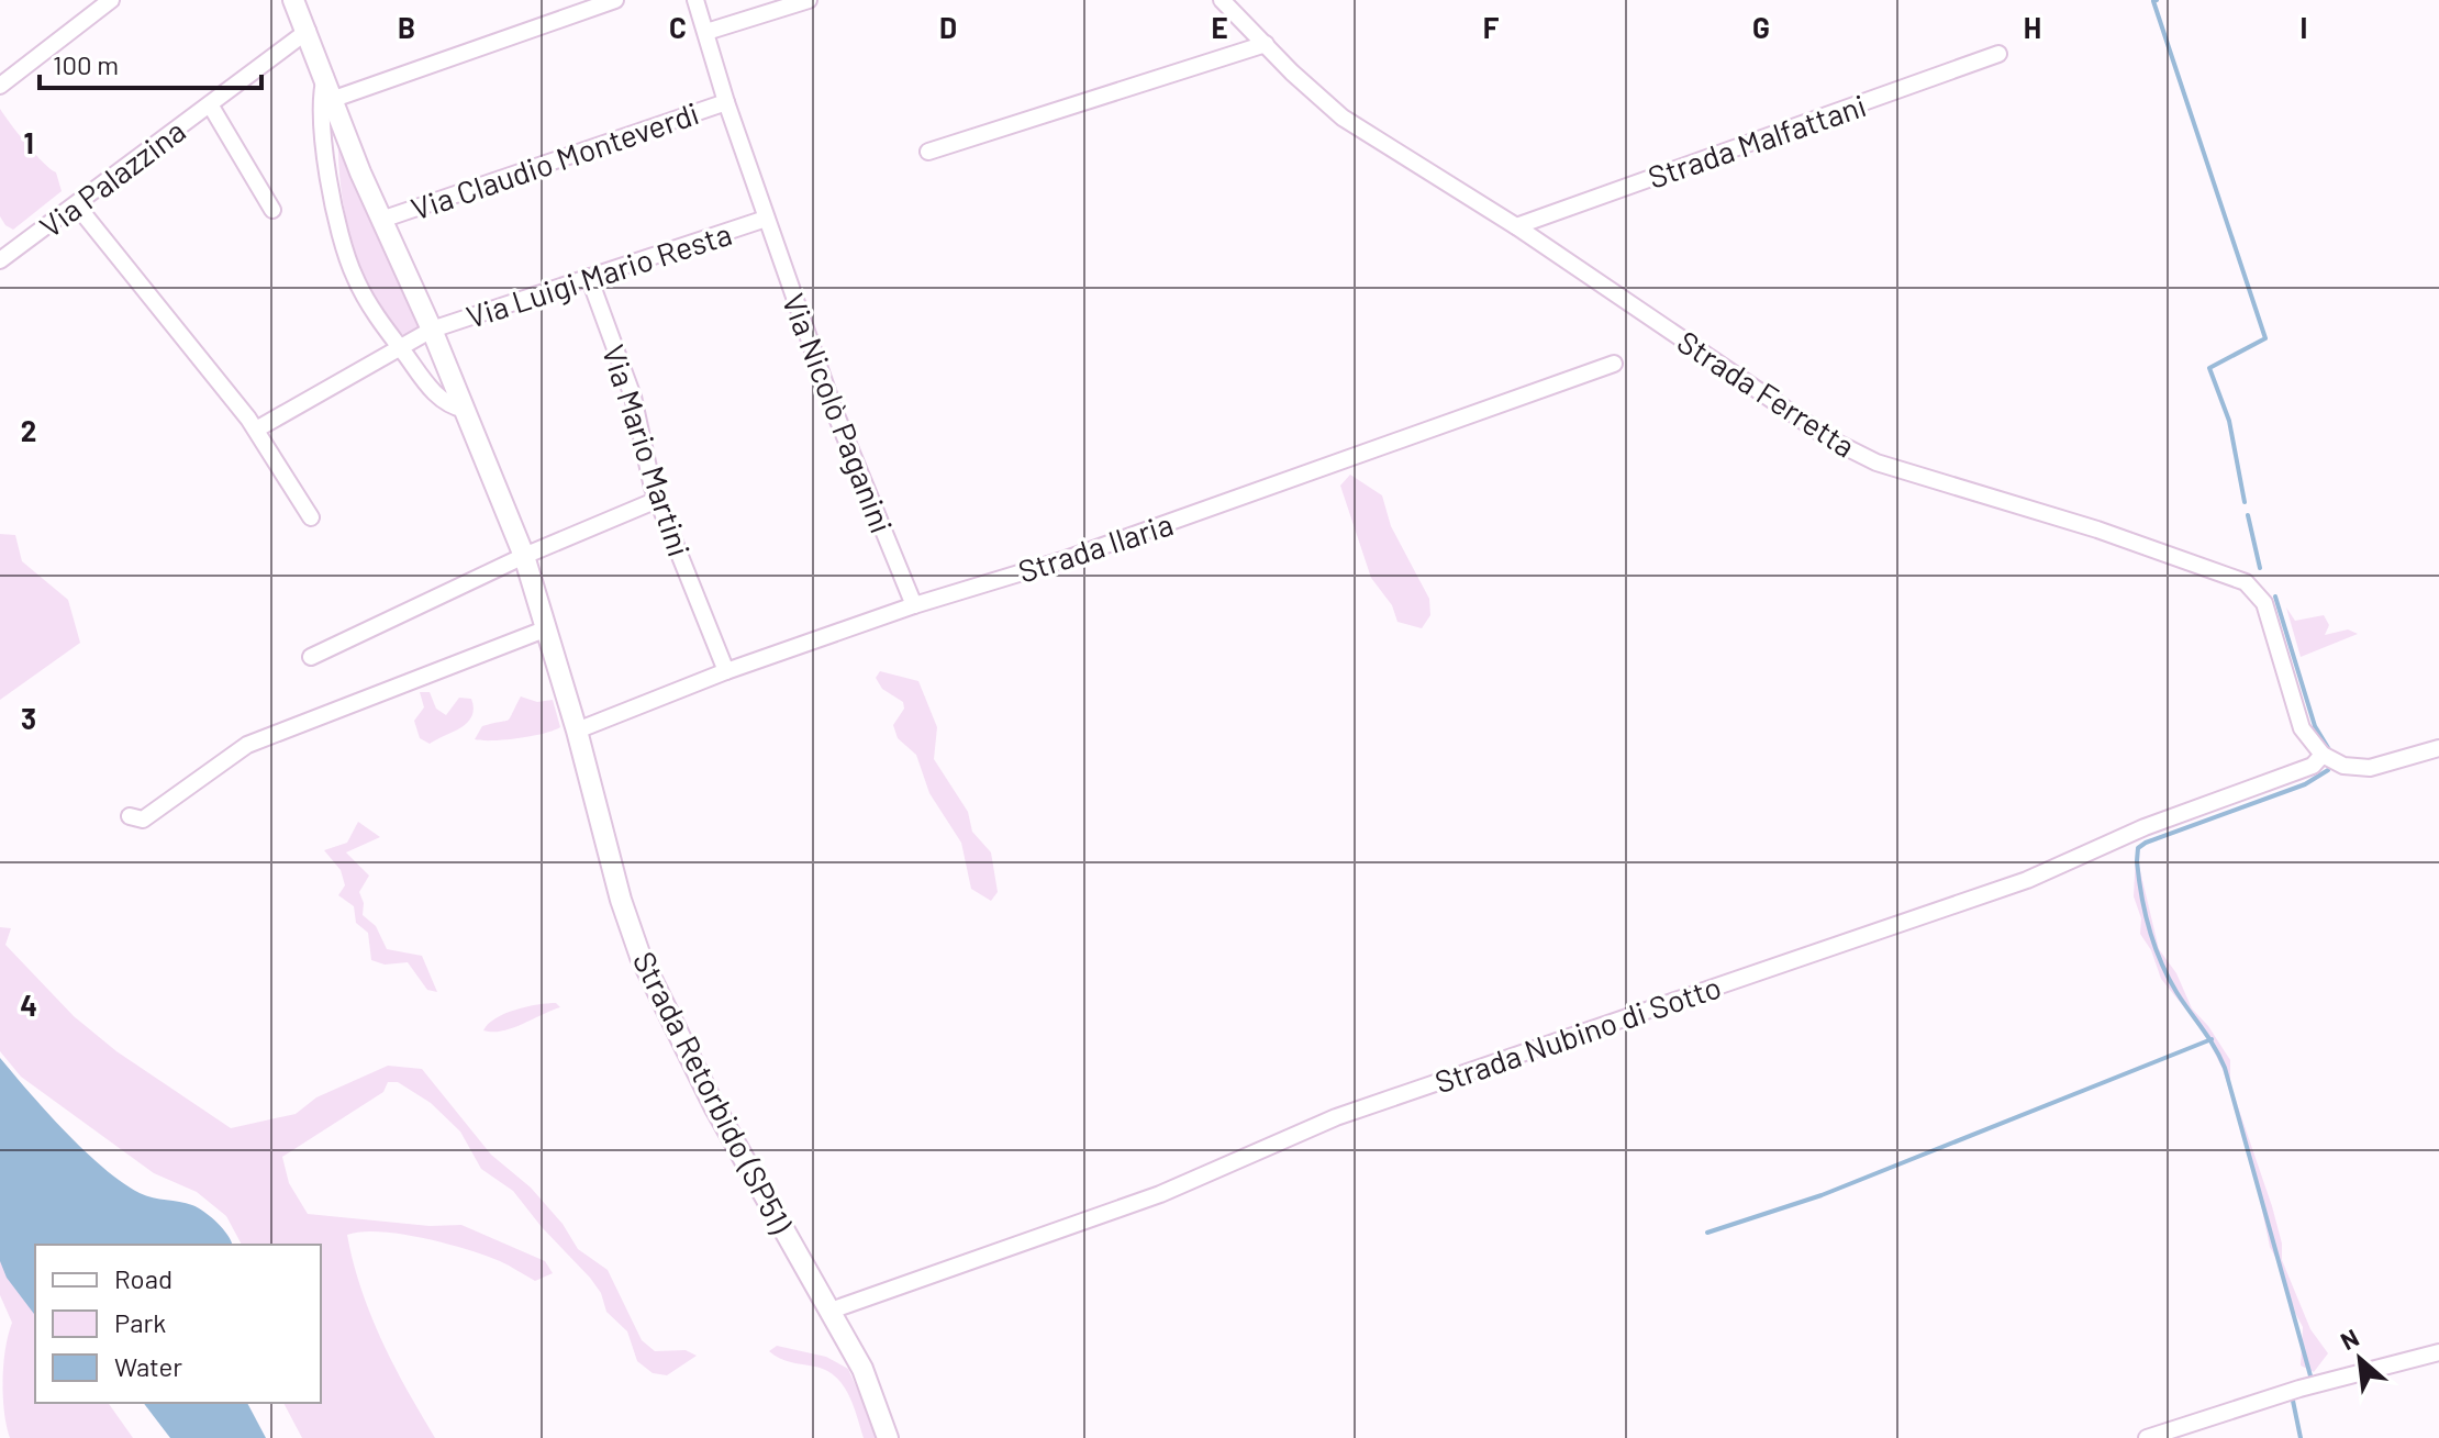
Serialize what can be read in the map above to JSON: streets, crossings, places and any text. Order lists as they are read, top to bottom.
{
  "streets": {
    "street": [
      "Strada Malfattani",
      "Via Claudio Monteverdi",
      "Via Palazzina",
      "Via Luigi Mario Resta",
      "Strada Ferretta",
      "Via Nicolò Paganini",
      "Via Mario Martini",
      "Strada Ilaria",
      "Strada Nubino di Sotto",
      "Strada Retorbido (SP51)"
    ]
  },
  "crossings": [
    ["Strada Malfattani", "Strada Ferretta"],
    ["Via Claudio Monteverdi", "Via Nicolò Paganini"],
    ["Via Claudio Monteverdi", "Strada Retorbido (SP51)"],
    ["Via Palazzina", "Strada Retorbido (SP51)"],
    ["Via Luigi Mario Resta", "Via Nicolò Paganini"],
    ["Via Luigi Mario Resta", "Via Mario Martini"],
    ["Via Luigi Mario Resta", "Strada Retorbido (SP51)"],
    ["Strada Ferretta", "Strada Nubino di Sotto"],
    ["Via Nicolò Paganini", "Strada Ilaria"],
    ["Via Mario Martini", "Strada Ilaria"],
    ["Strada Ilaria", "Strada Retorbido (SP51)"],
    ["Strada Nubino di Sotto", "Strada Retorbido (SP51)"]
  ],
  "legend": ["Road", "Park", "Water"],
  "scale_bar": "100 m",
  "north": "top left",
  "grid": {
    "columns": [
      "B",
      "C",
      "D",
      "E",
      "F",
      "G",
      "H",
      "I"
    ],
    "rows": [
      "1",
      "2",
      "3",
      "4"
    ]
  }
}
